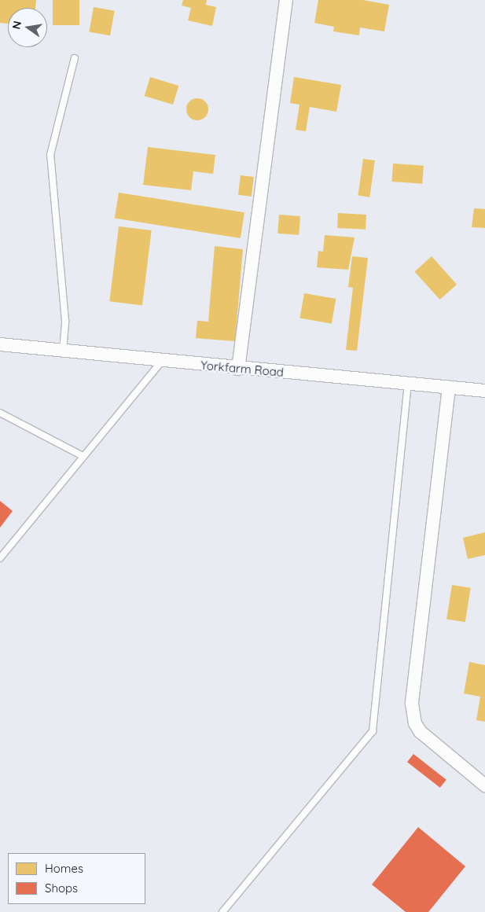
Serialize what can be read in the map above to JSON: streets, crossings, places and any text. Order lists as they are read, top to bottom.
{
  "streets": {
    "street": ["Yorkfarm Road"]
  },
  "legend": ["Homes", "Shops"],
  "north": "left"
}
